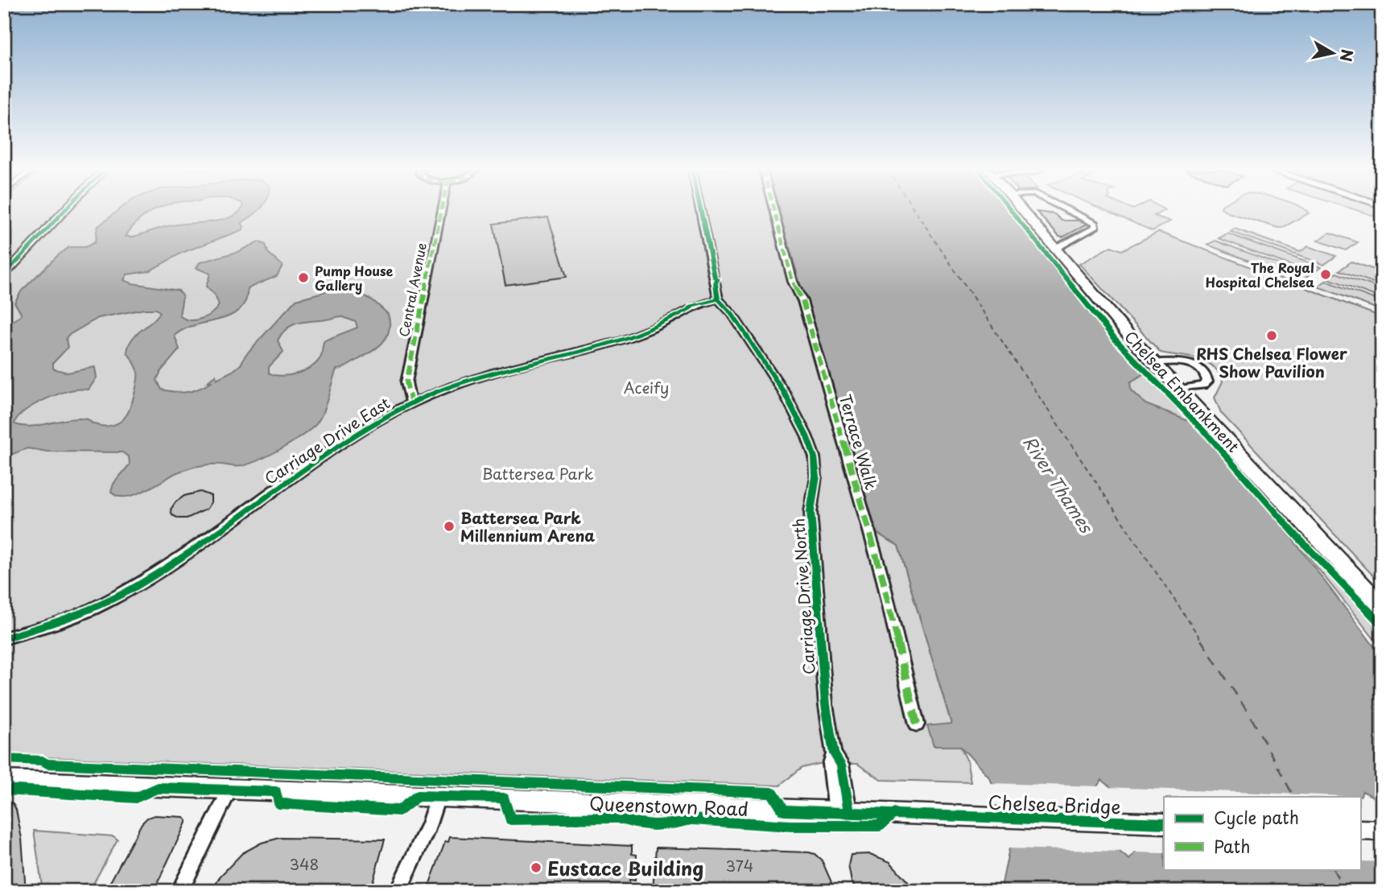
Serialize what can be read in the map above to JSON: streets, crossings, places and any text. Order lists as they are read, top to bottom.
{
  "streets": {
    "highway": ["Chelsea Embankment"],
    "main road": ["Chelsea Bridge", "Queenstown Road"],
    "street": [
      "Central Avenue",
      "Carriage Drive East",
      "Terrace Walk",
      "Carriage Drive North"
    ]
  },
  "crossings": [
    ["Central Avenue", "Carriage Drive East"],
    ["Carriage Drive East", "Carriage Drive North"],
    ["Carriage Drive North", "Queenstown Road"],
    ["Chelsea Bridge", "Queenstown Road"]
  ],
  "water": ["River Thames"],
  "parks": ["Aceify", "Battersea Park"],
  "places": [
    "The Royal Hospital Chelsea",
    "Pump House Gallery",
    "RHS Chelsea Flower Show Pavilion",
    "Battersea Park Millennium Arena",
    "Eustace Building"
  ],
  "house_numbers": ["348", "374"],
  "legend": ["Cycle path", "Path"],
  "north": "right"
}
